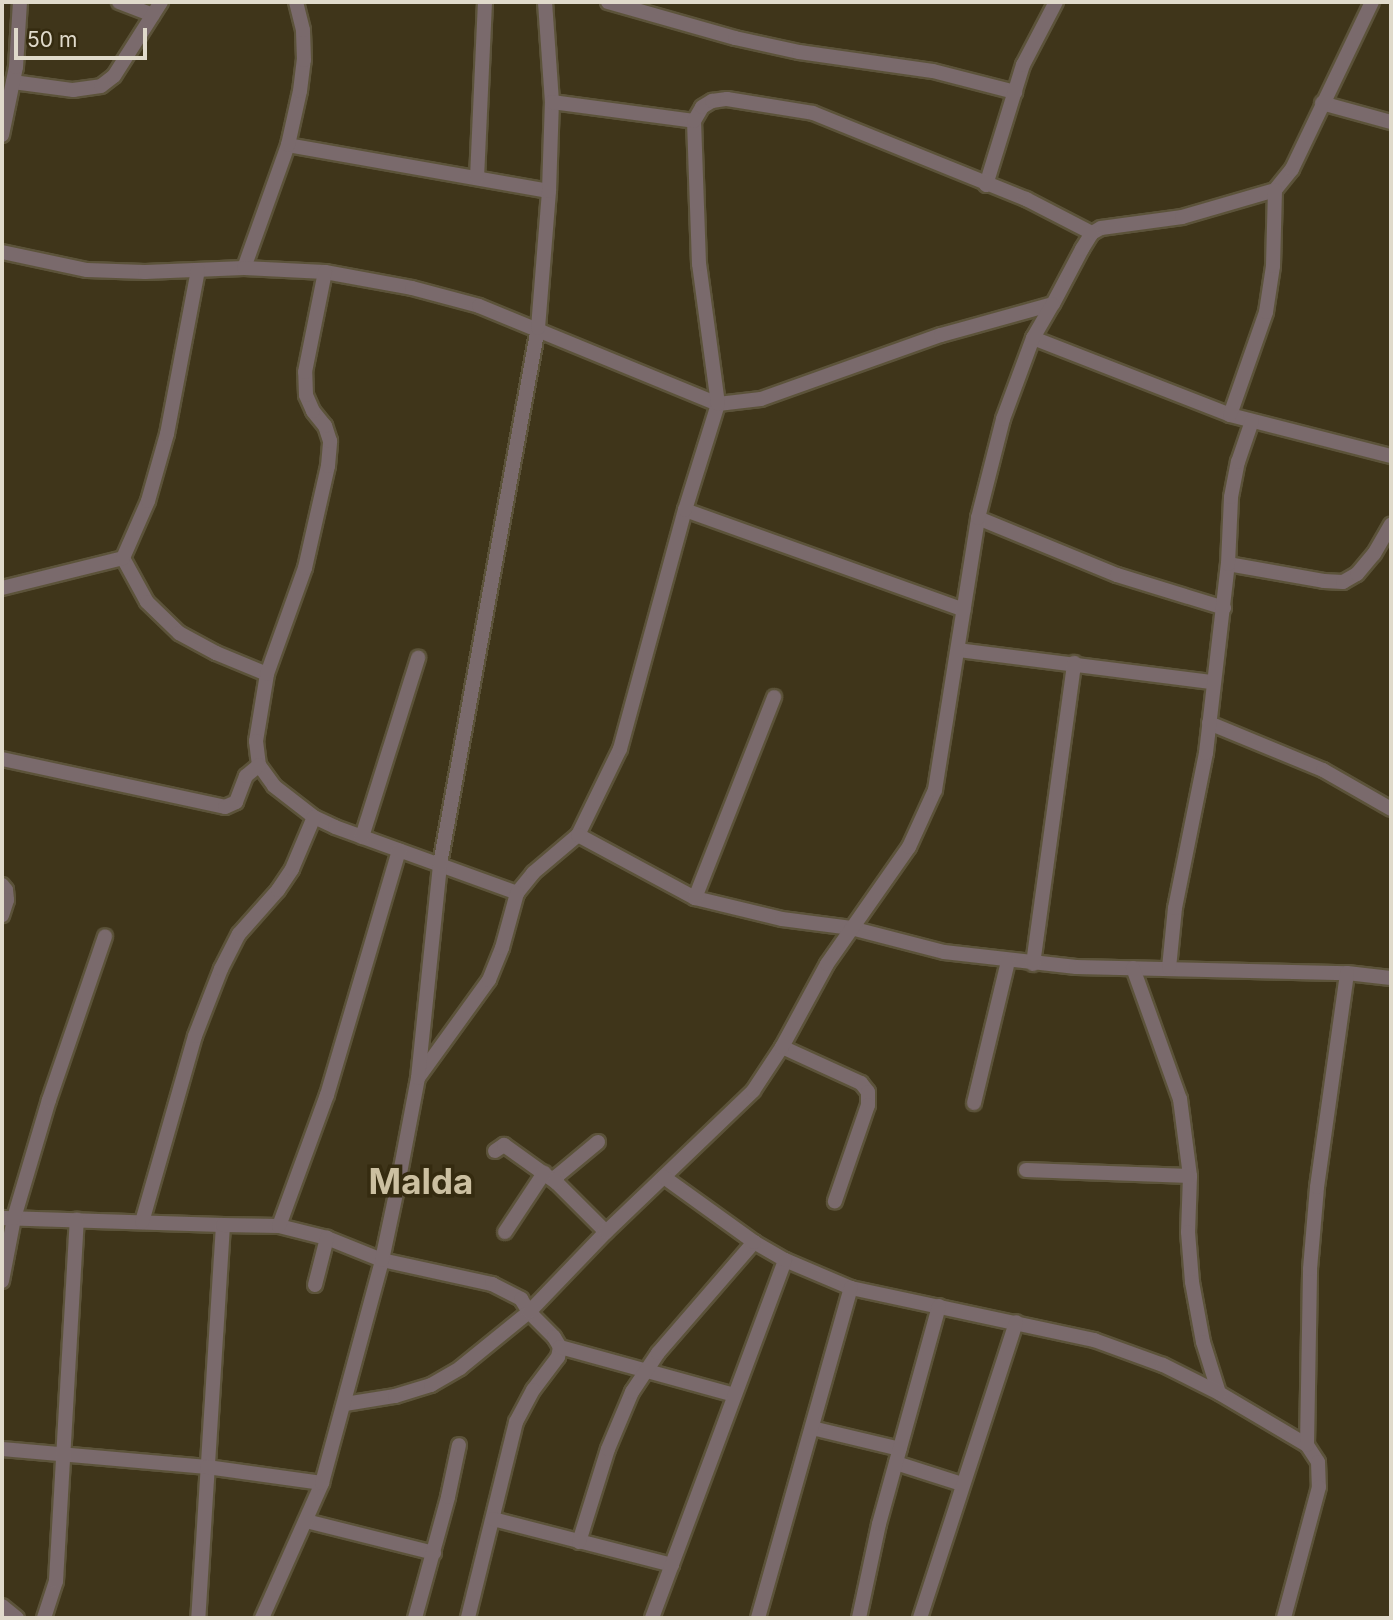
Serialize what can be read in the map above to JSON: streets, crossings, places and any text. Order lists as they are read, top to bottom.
{
  "districts": ["Malda"],
  "scale_bar": "50 m"
}
